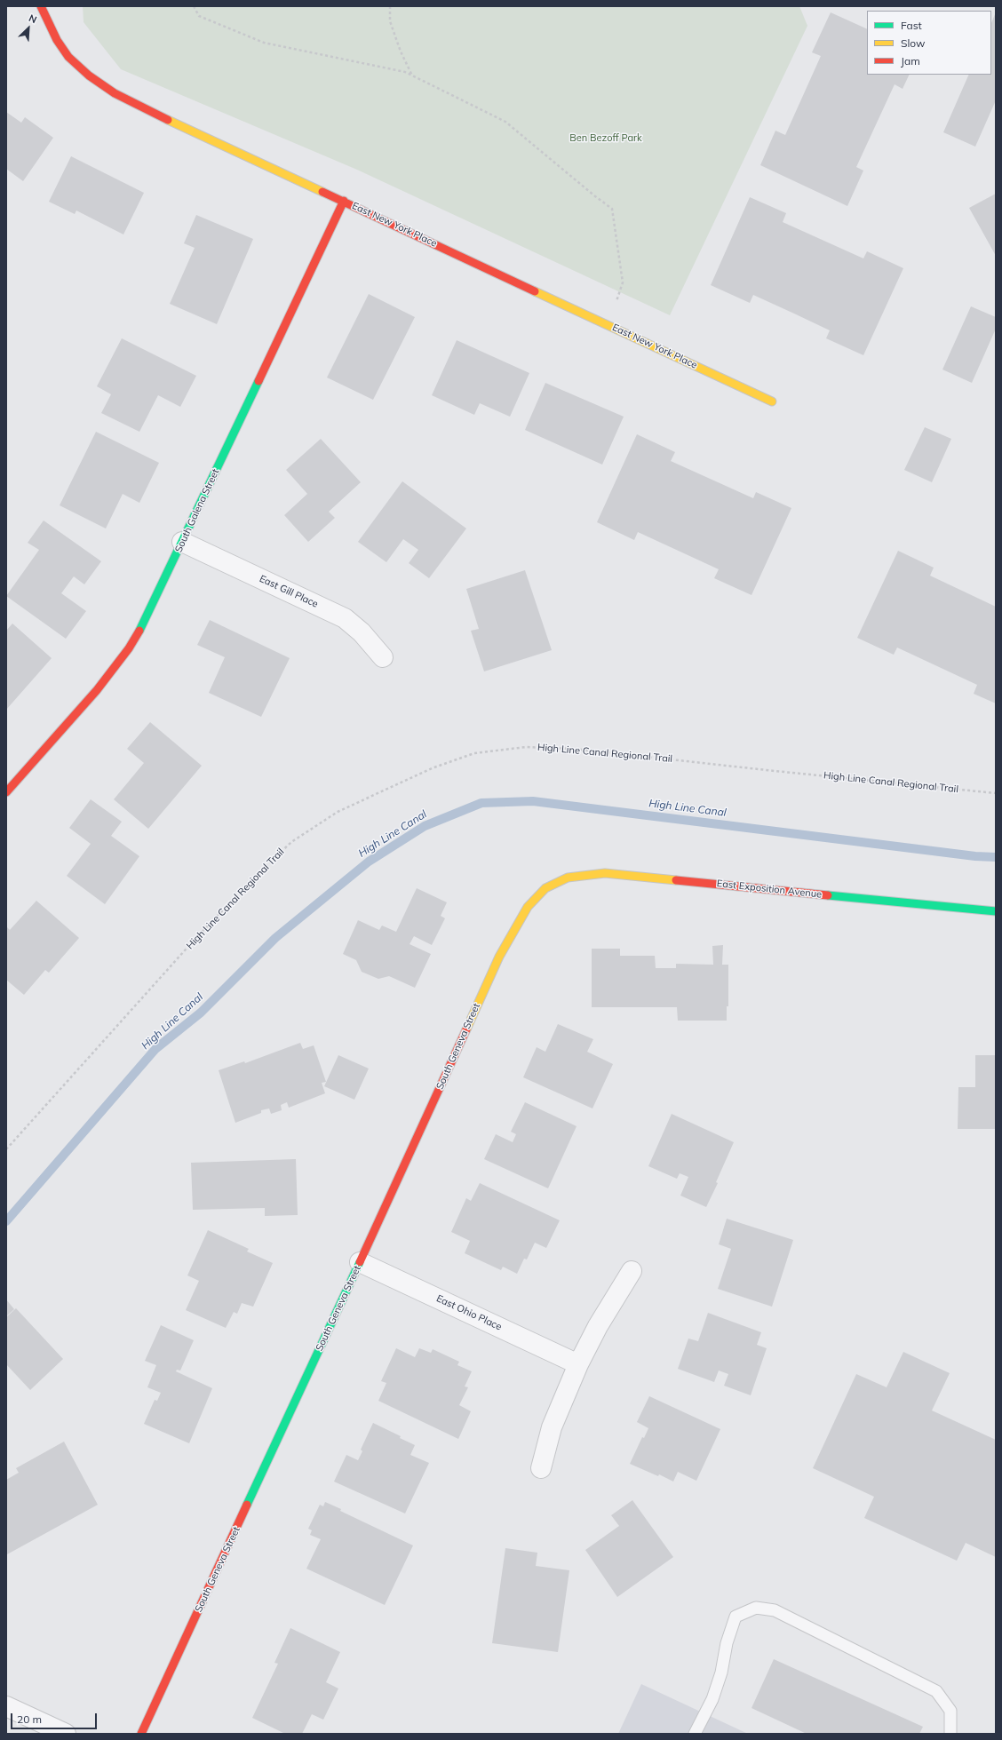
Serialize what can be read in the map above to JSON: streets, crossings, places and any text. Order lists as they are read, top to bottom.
{
  "streets": {
    "street": [
      "East New York Place",
      "South Galena Street",
      "East Gill Place",
      "East Exposition Avenue",
      "South Geneva Street",
      "East Ohio Place"
    ],
    "path": ["High Line Canal Regional Trail"]
  },
  "crossings": [
    ["East New York Place", "South Galena Street"],
    ["South Galena Street", "East Gill Place"],
    ["East Exposition Avenue", "South Geneva Street"],
    ["South Geneva Street", "East Ohio Place"]
  ],
  "water": ["High Line Canal"],
  "parks": ["Ben Bezoff Park"],
  "legend": ["Fast", "Slow", "Jam"],
  "scale_bar": "20 m",
  "north": "top right"
}
